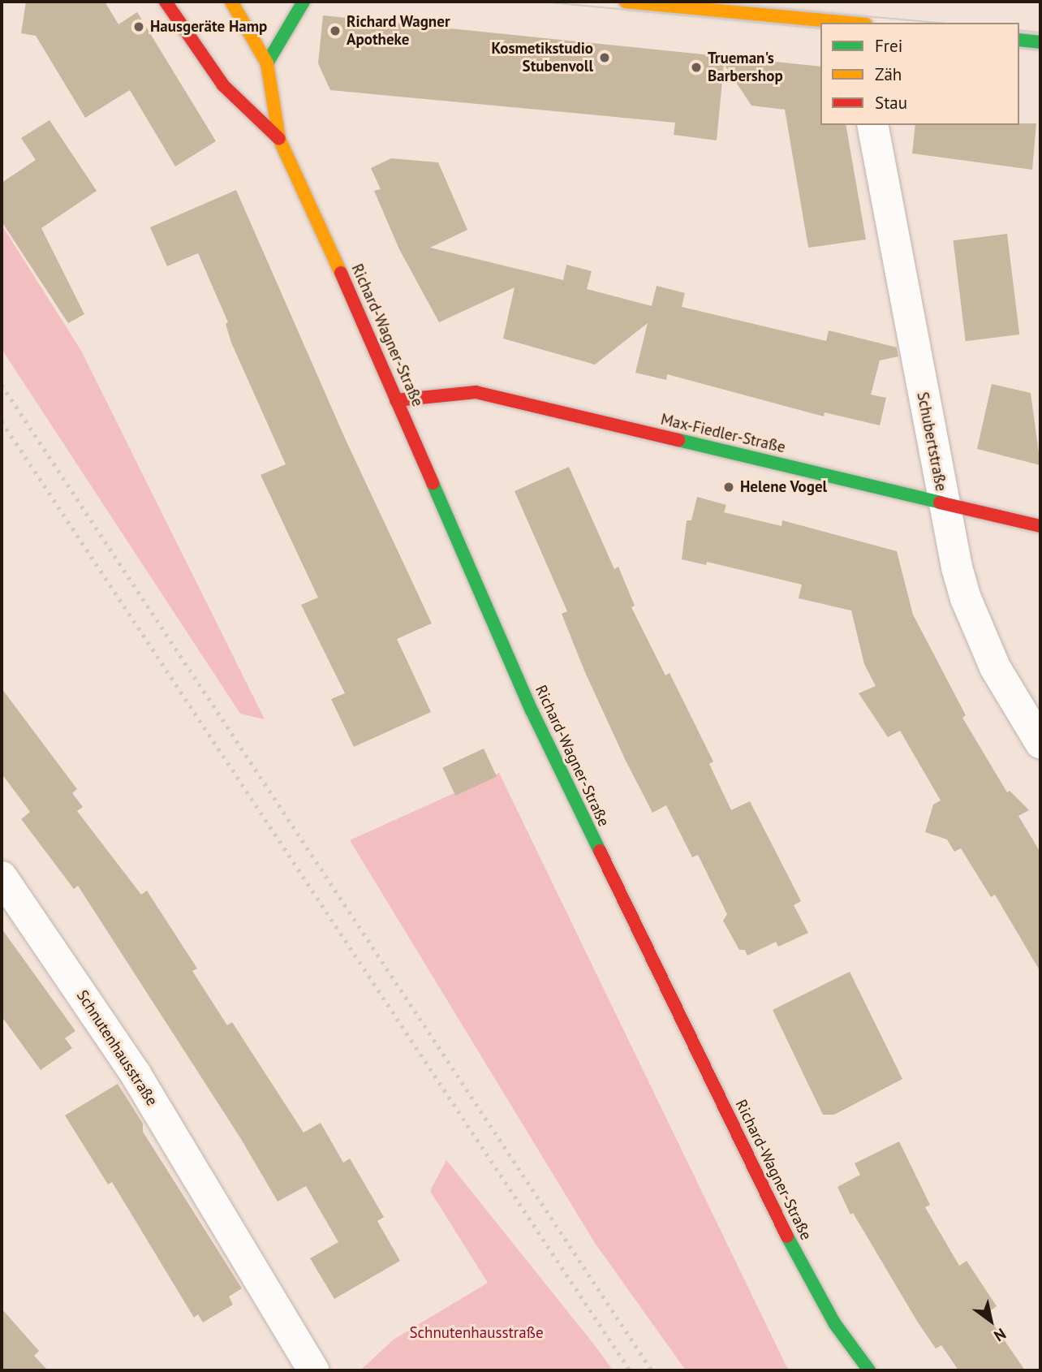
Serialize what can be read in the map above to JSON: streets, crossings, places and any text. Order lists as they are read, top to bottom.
{
  "streets": {
    "main road": ["Richard-Wagner-Straße", "Max-Fiedler-Straße"],
    "street": ["Schubertstraße", "Schnutenhausstraße"]
  },
  "crossings": [
    ["Richard-Wagner-Straße", "Max-Fiedler-Straße"],
    ["Max-Fiedler-Straße", "Schubertstraße"]
  ],
  "parks": ["Schnutenhausstraße"],
  "places": [
    "Hausgeräte Hamp",
    "Richard Wagner Apotheke",
    "Kosmetikstudio Stubenvoll",
    "Trueman's Barbershop",
    "Helene Vogel"
  ],
  "legend": ["Frei", "Zäh", "Stau"],
  "north": "bottom right"
}
